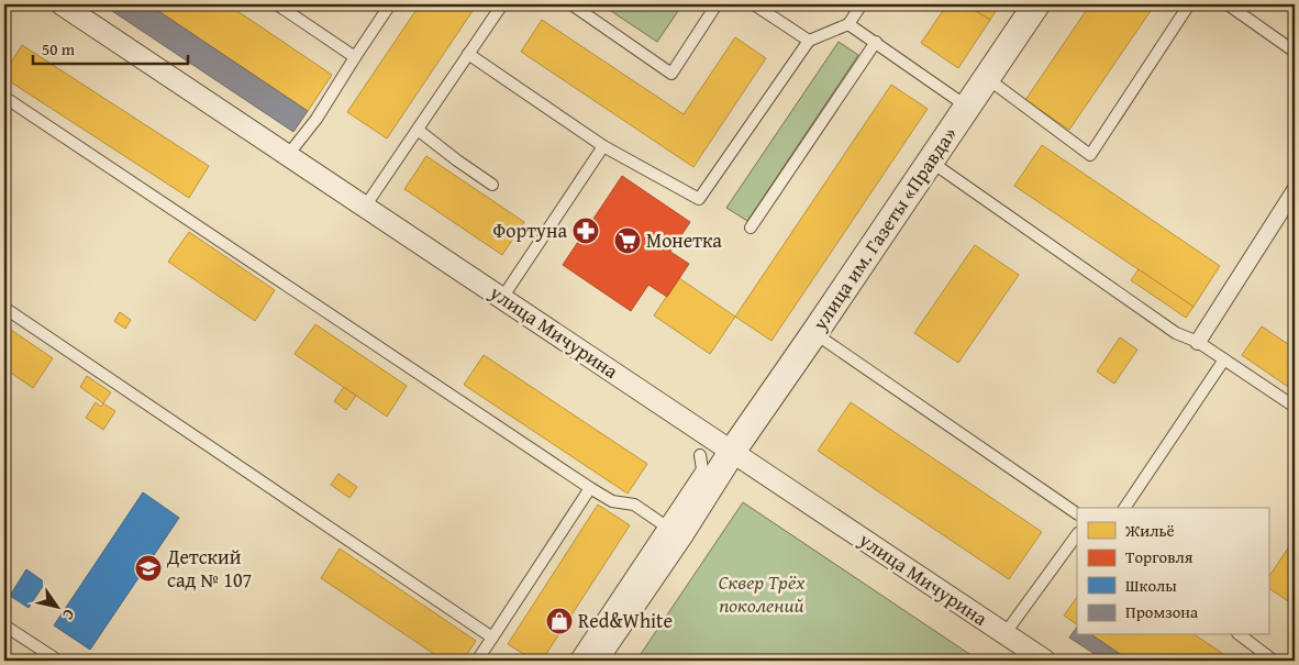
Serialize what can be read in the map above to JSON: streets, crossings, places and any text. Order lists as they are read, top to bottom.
{
  "streets": {
    "street": ["улица им. Газеты «Правда»", "улица Мичурина"]
  },
  "crossings": [
    ["улица им. Газеты «Правда»", "улица Мичурина"]
  ],
  "parks": ["Сквер Трёх поколений"],
  "places": {
    "pharmacy": ["Фортуна"],
    "supermarket": ["Монетка"],
    "school or university": ["Детский сад № 107"],
    "shop": ["Red&White"]
  },
  "legend": [
    "Жильё",
    "Торговля",
    "Школы",
    "Промзона"
  ],
  "scale_bar": "50 m",
  "north": "bottom right"
}
